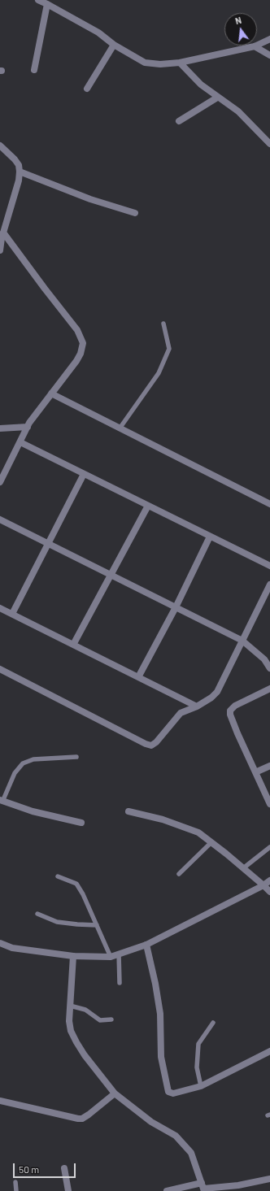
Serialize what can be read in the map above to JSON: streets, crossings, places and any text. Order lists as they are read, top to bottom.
{
  "scale_bar": "50 m",
  "north": "top"
}
